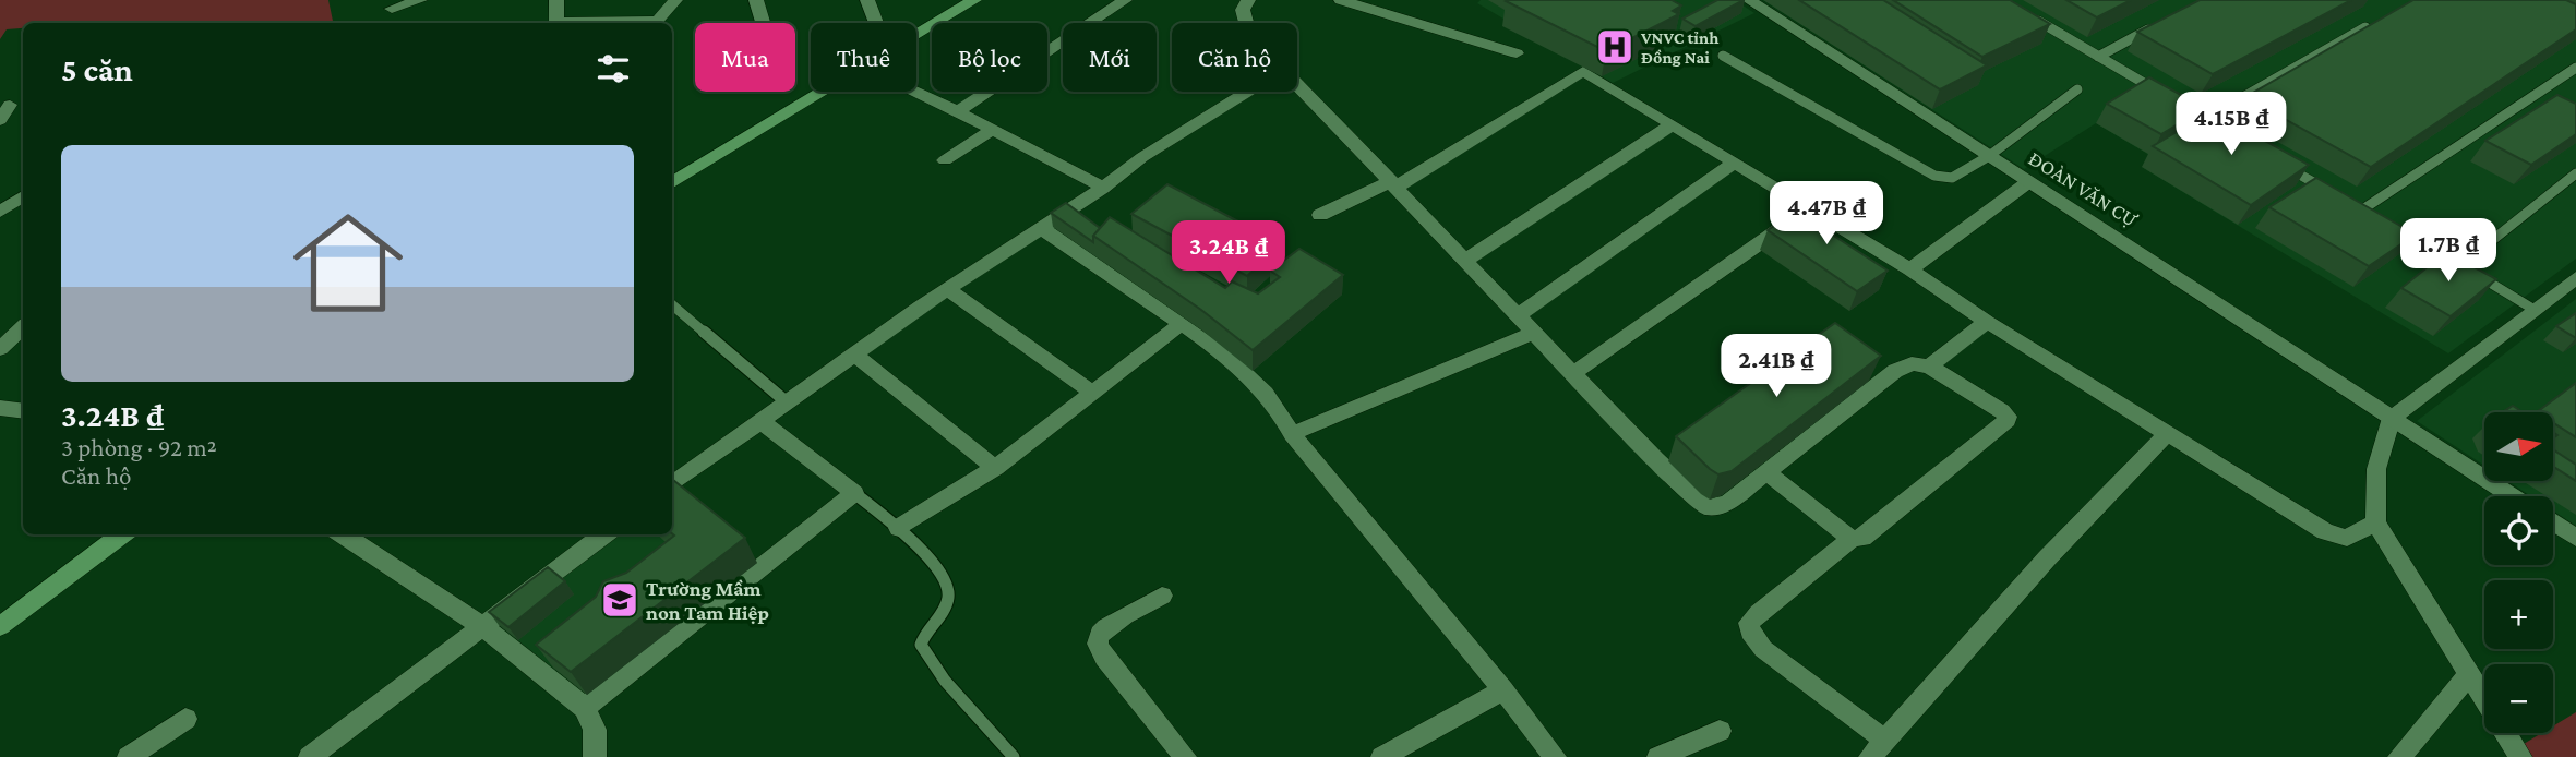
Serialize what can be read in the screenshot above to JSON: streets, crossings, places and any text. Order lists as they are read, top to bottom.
{
  "streets": {
    "street": ["ĐOÀN VĂN CỰ"]
  },
  "places": {
    "hospital": ["VNVC tỉnh Đồng Nai"],
    "school or university": ["Trường Mầm non Tam Hiệp"]
  },
  "north": "right",
  "page": {
    "chip": [
      "Mua",
      "Thuê",
      "Bộ lọc",
      "Mới",
      "Căn hộ"
    ],
    "heading": "5 căn",
    "price": [
      "4.15B ₫",
      "4.47B ₫",
      "1.7B ₫",
      "3.24B ₫",
      "2.41B ₫"
    ],
    "list": [
      {
        "name": "3.24B ₫",
        "note": "3 phòng · 92 m² · Căn hộ"
      }
    ],
    "map_buttons": ["+", "−"]
  }
}
